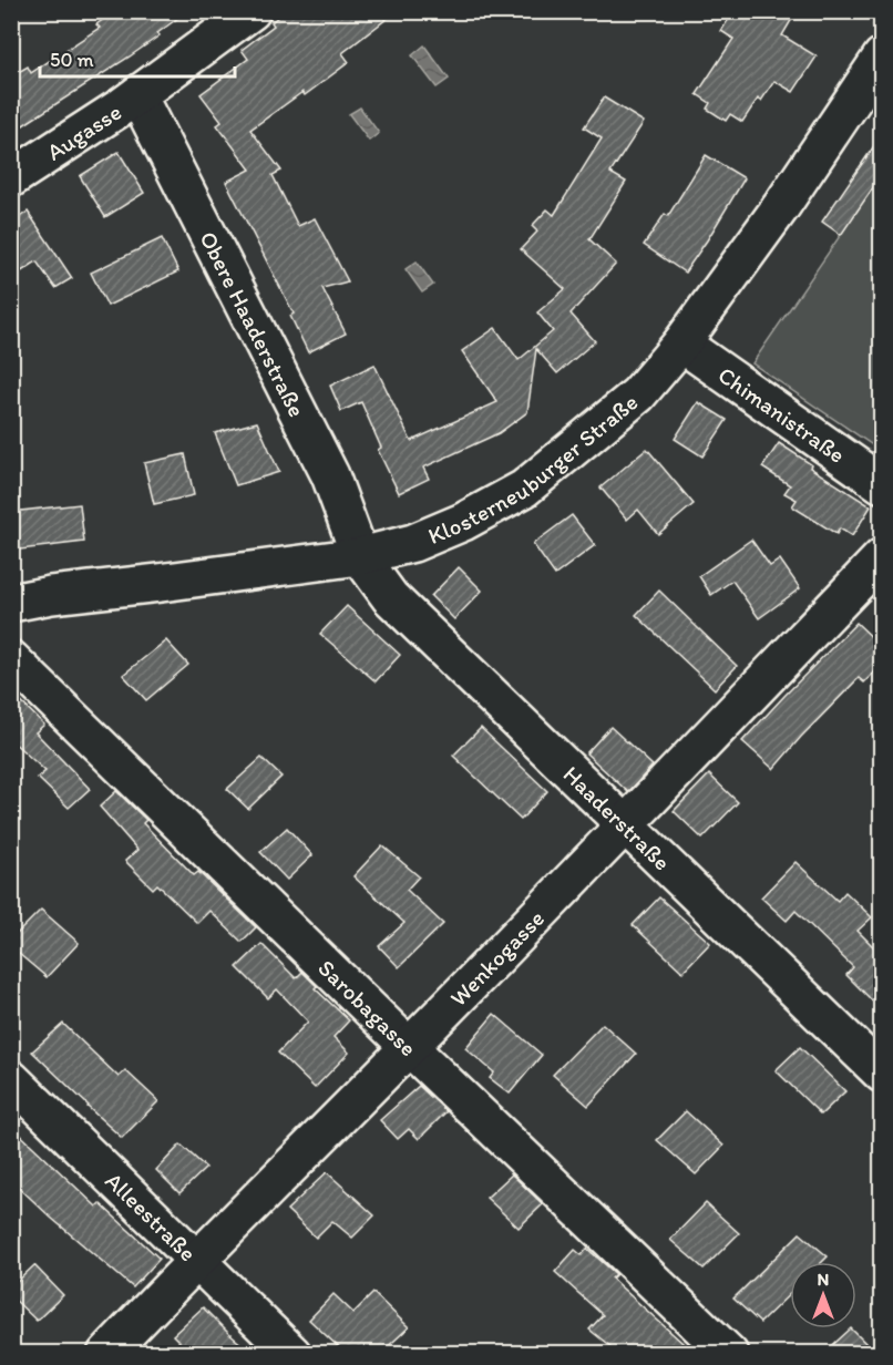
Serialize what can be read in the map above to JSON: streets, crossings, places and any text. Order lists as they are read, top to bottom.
{
  "streets": {
    "street": [
      "Augasse",
      "Obere Haaderstraße",
      "Chimanistraße",
      "Klosterneuburger Straße",
      "Haaderstraße",
      "Wenkogasse",
      "Sarobagasse",
      "Alleestraße"
    ]
  },
  "crossings": [
    ["Augasse", "Obere Haaderstraße"],
    ["Obere Haaderstraße", "Klosterneuburger Straße"],
    ["Obere Haaderstraße", "Haaderstraße"],
    ["Chimanistraße", "Klosterneuburger Straße"],
    ["Klosterneuburger Straße", "Haaderstraße"],
    ["Haaderstraße", "Wenkogasse"],
    ["Wenkogasse", "Sarobagasse"],
    ["Wenkogasse", "Alleestraße"]
  ],
  "scale_bar": "50 m",
  "north": "top"
}
